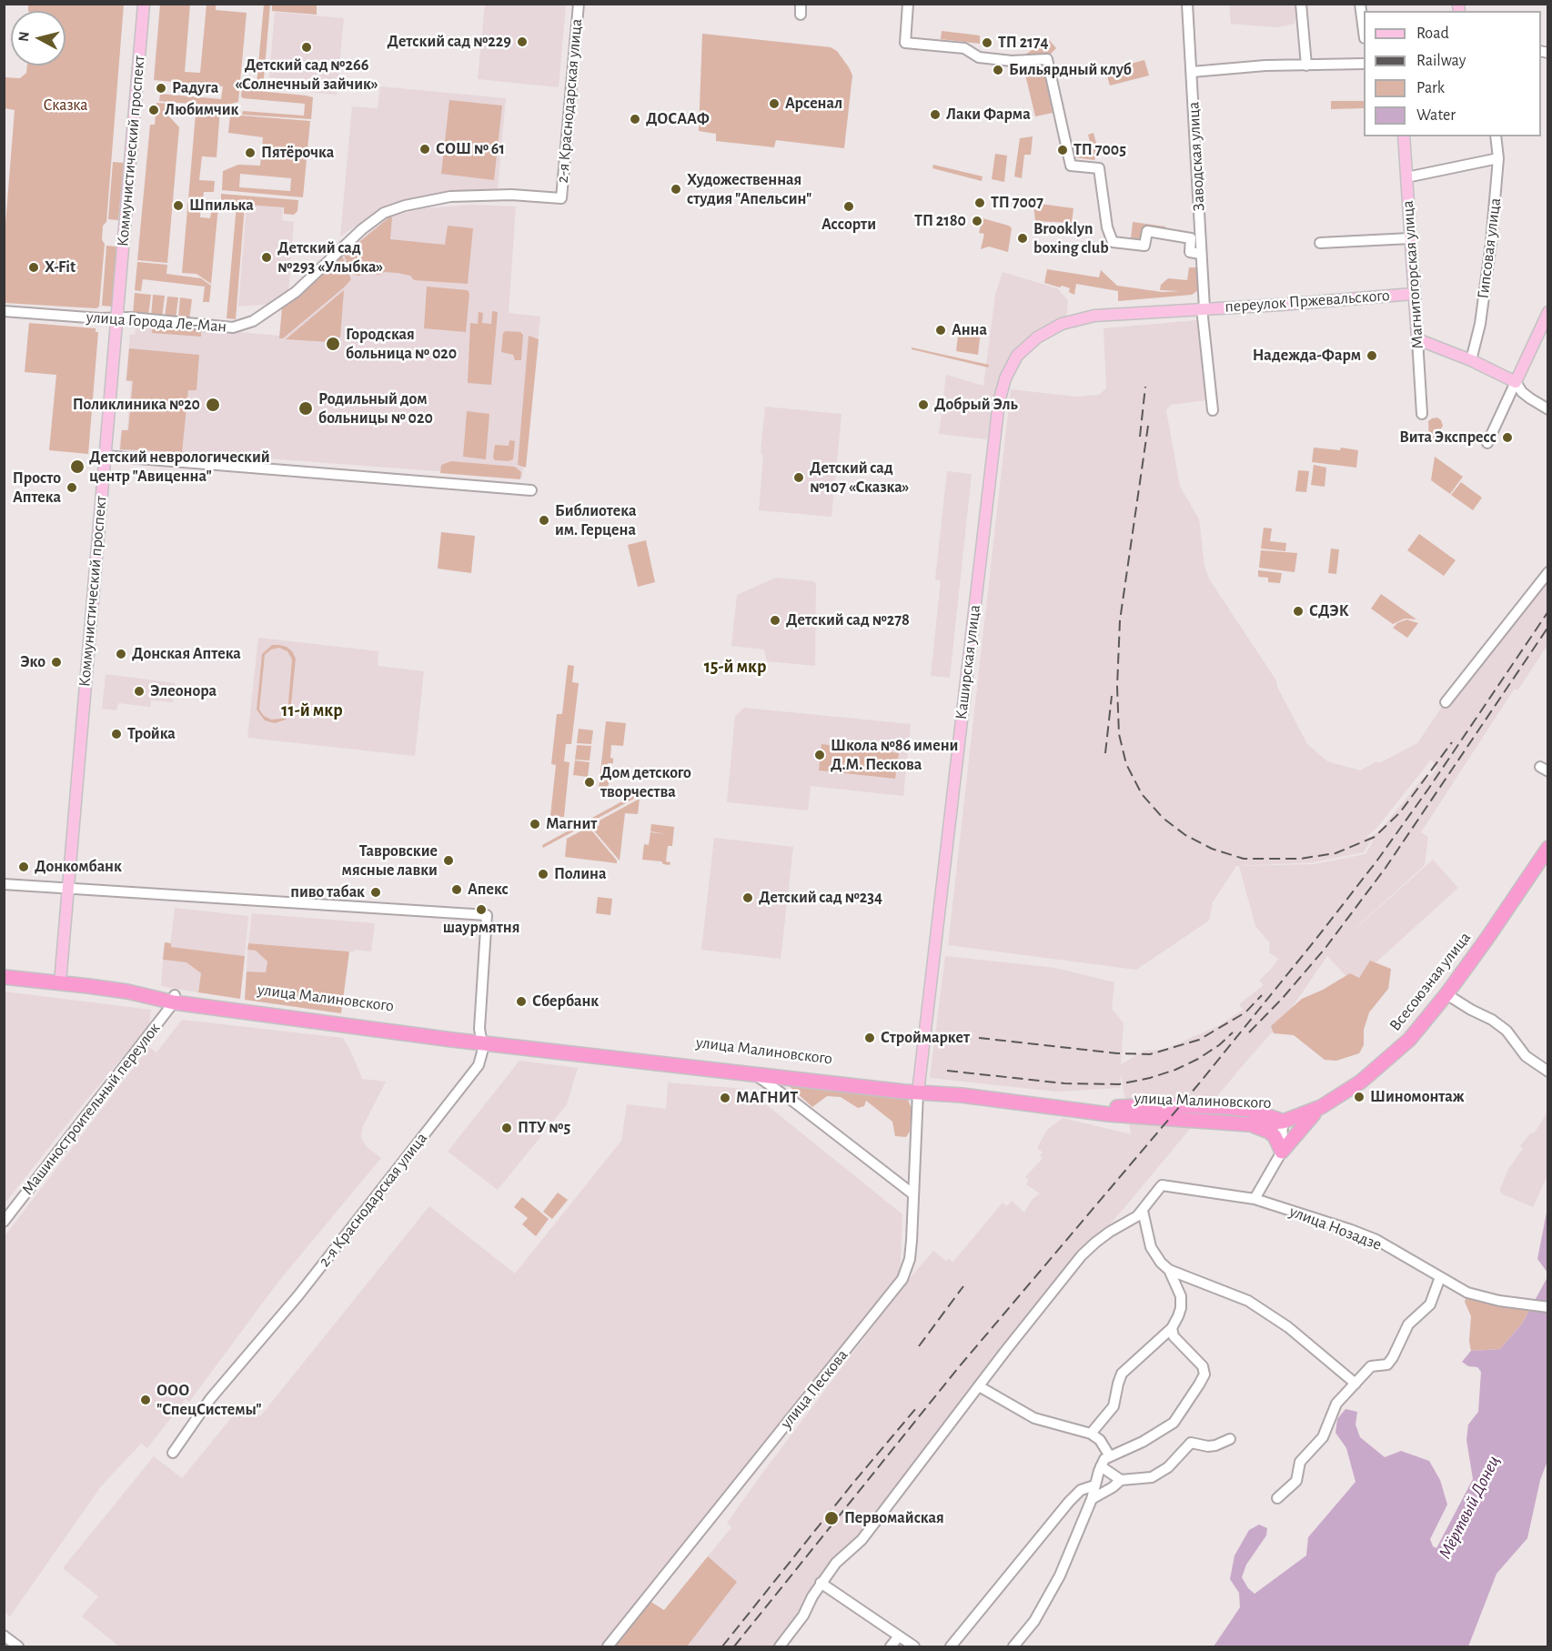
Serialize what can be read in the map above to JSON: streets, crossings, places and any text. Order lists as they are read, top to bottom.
{
  "streets": {
    "highway": ["Всесоюзная улица", "улица Малиновского"],
    "main road": [
      "Коммунистический проспект",
      "Магнитогорская улица",
      "переулок Пржевальского",
      "Каширская улица"
    ],
    "street": [
      "2-я Краснодарская улица",
      "Заводская улица",
      "Гипсовая улица",
      "улица Города Ле-Ман",
      "Машиностроительный переулок",
      "улица Нозадзе",
      "улица Пескова"
    ]
  },
  "crossings": [
    ["2-я Краснодарская улица", "Коммунистический проспект"],
    ["2-я Краснодарская улица", "улица Города Ле-Ман"],
    ["2-я Краснодарская улица", "улица Малиновского"],
    ["Коммунистический проспект", "улица Города Ле-Ман"],
    ["Коммунистический проспект", "улица Малиновского"],
    ["Заводская улица", "переулок Пржевальского"],
    ["Магнитогорская улица", "переулок Пржевальского"],
    ["переулок Пржевальского", "Каширская улица"],
    ["Каширская улица", "улица Малиновского"],
    ["Каширская улица", "улица Пескова"],
    ["Всесоюзная улица", "улица Малиновского"],
    ["улица Малиновского", "Машиностроительный переулок"],
    ["улица Малиновского", "улица Пескова"]
  ],
  "districts": ["15-й мкр", "11-й мкр"],
  "water": ["Мёртвый Донец"],
  "parks": ["Сказка"],
  "places": [
    "Детский сад №229",
    "ТП 2174",
    "Детский сад №266 «Солнечный зайчик»",
    "Бильярдный клуб",
    "Радуга",
    "Арсенал",
    "Любимчик",
    "Лаки Фарма",
    "ДОСААФ",
    "СОШ № 61",
    "ТП 7005",
    "Пятёрочка",
    "Художественная студия \"Апельсин\"",
    "ТП 7007",
    "Шпилька",
    "Ассорти",
    "ТП 2180",
    "Brooklyn boxing club",
    "Детский сад №293 «Улыбка»",
    "X-Fit",
    "Анна",
    "Городская больница № 020",
    "Надежда-Фарм",
    "Поликлиника №20",
    "Добрый Эль",
    "Родильный дом больницы № 020",
    "Вита Экспресс",
    "Детский неврологический центр \"Авиценна\"",
    "Детский сад №107 «Сказка»",
    "Просто Аптека",
    "Библиотека им. Герцена",
    "СДЭК",
    "Детский сад №278",
    "Донская Аптека",
    "Эко",
    "Элеонора",
    "Тройка",
    "Школа №86 имени Д.М. Пескова",
    "Дом детского творчества",
    "Магнит",
    "Тавровские мясные лавки",
    "Донкомбанк",
    "Полина",
    "Апекс",
    "пиво табак",
    "Детский сад №234",
    "шаурмятня",
    "Сбербанк",
    "Строймаркет",
    "Шиномонтаж",
    "МАГНИТ",
    "ПТУ №5",
    "ООО \"СпецСистемы\"",
    "Первомайская"
  ],
  "legend": [
    "Road",
    "Railway",
    "Park",
    "Water"
  ],
  "north": "left"
}
